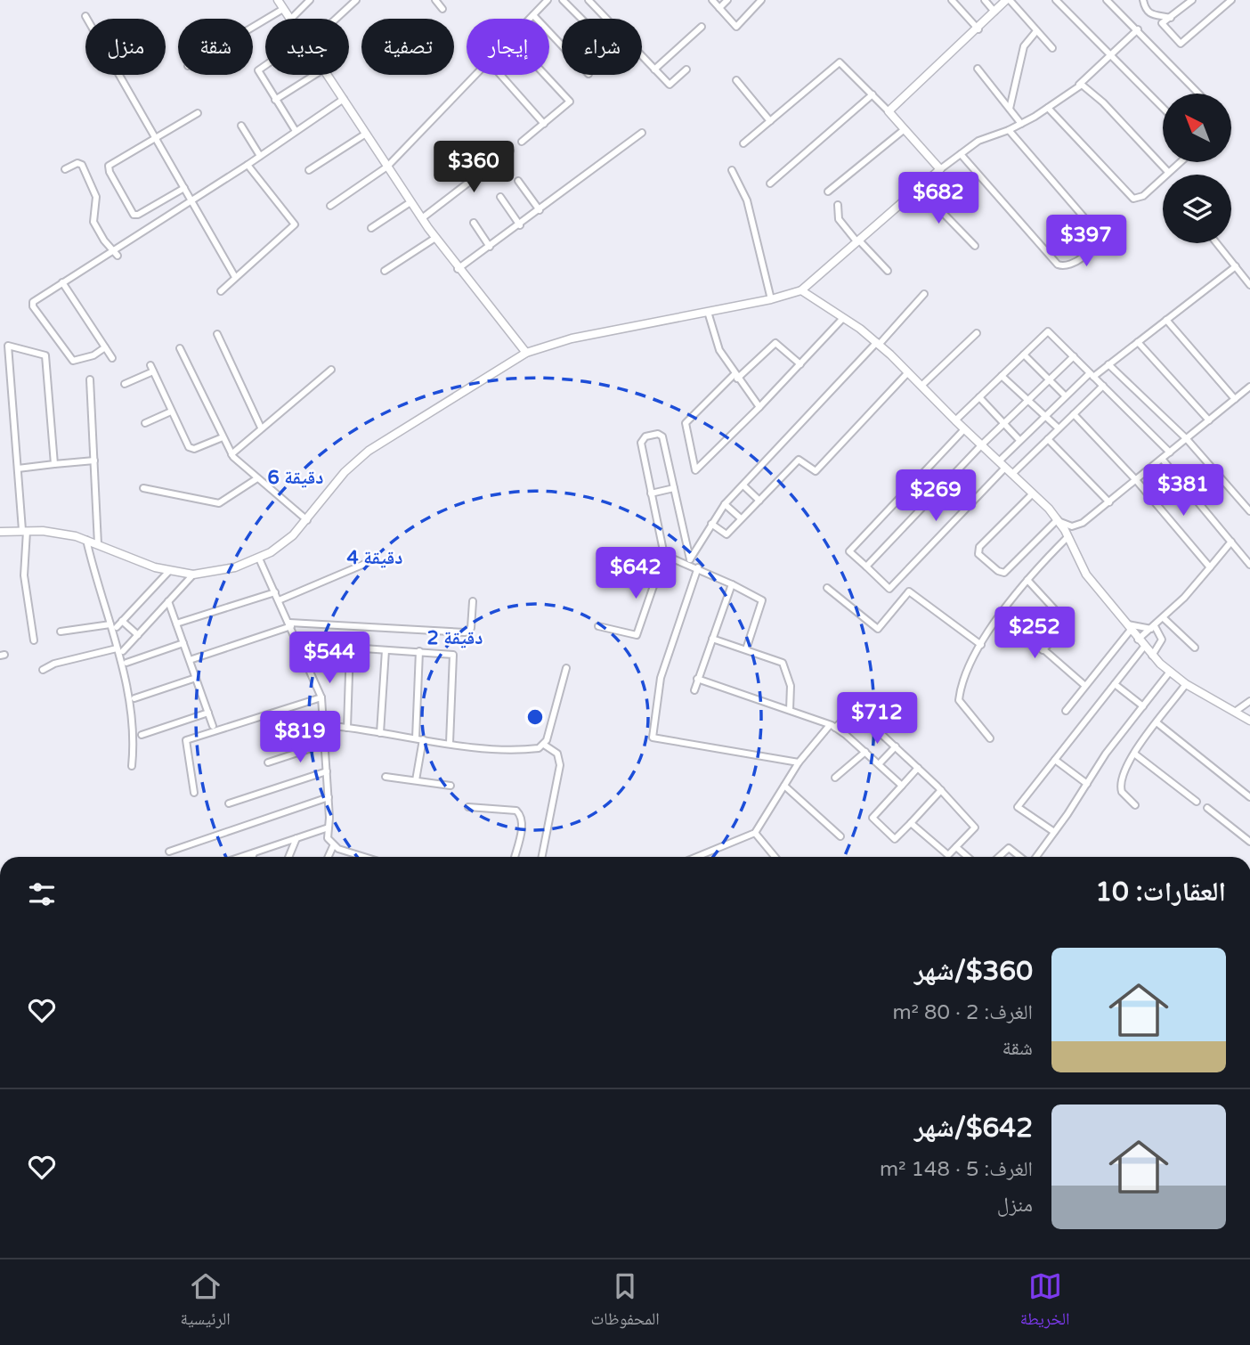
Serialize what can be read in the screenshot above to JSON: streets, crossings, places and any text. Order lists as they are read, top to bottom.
{
  "north": "top left",
  "page": {
    "chip": [
      "شراء",
      "إيجار",
      "تصفية",
      "جديد",
      "شقة",
      "منزل"
    ],
    "price": [
      "$360",
      "$682",
      "$397",
      "$381",
      "$269",
      "$642",
      "$252",
      "$544",
      "$712",
      "$819"
    ],
    "heading": "العقارات: 10",
    "list": [
      {
        "name": "$360/شهر",
        "note": "الغرف: 2 · 80 m² · شقة"
      },
      {
        "name": "$642/شهر",
        "note": "الغرف: 5 · 148 m² · منزل"
      }
    ],
    "tabs": ["الخريطة", "المحفوظات", "الرئيسية"]
  },
  "rings": ["6 دقيقة", "4 دقيقة", "2 دقيقة"]
}
